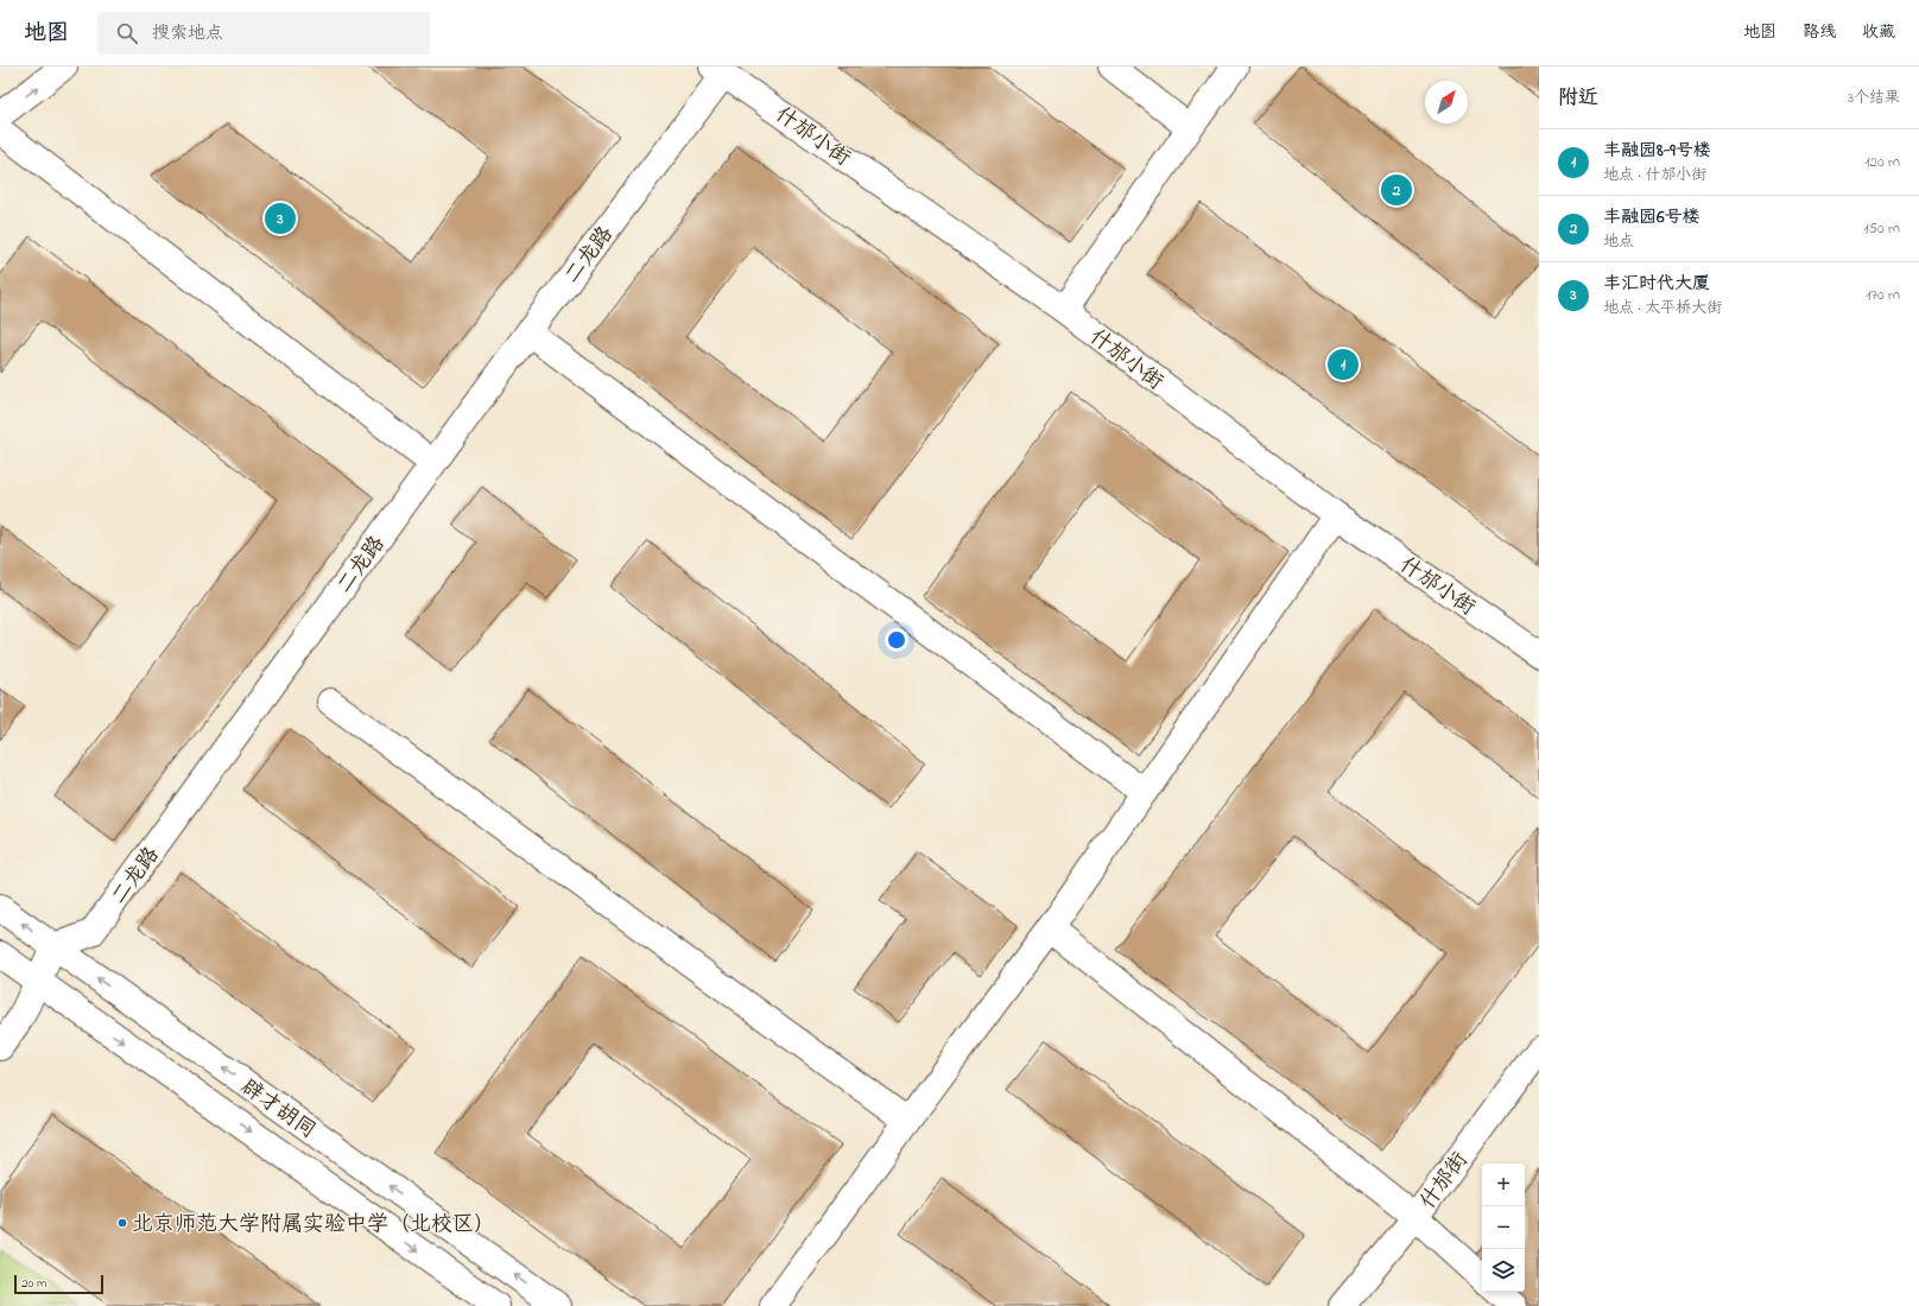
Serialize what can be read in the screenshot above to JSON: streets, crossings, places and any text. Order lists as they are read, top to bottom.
{
  "streets": {
    "street": [
      "什邡小街",
      "二龙路",
      "辟才胡同",
      "什邡街"
    ]
  },
  "crossings": [
    ["什邡小街", "二龙路"],
    ["二龙路", "辟才胡同"]
  ],
  "places": ["北京师范大学附属实验中学（北校区）"],
  "scale_bar": "20 m",
  "north": "top right",
  "page": {
    "header": "地图",
    "search": "搜索地点",
    "nav": ["地图", "路线", "收藏"],
    "heading": ["附近", "3个结果"],
    "list": [
      {
        "mark": "1",
        "name": "丰融园8-9号楼",
        "note": "地点 · 什邡小街",
        "value": "120 m"
      },
      {
        "mark": "2",
        "name": "丰融园6号楼",
        "note": "地点",
        "value": "150 m"
      },
      {
        "mark": "3",
        "name": "丰汇时代大厦",
        "note": "地点 · 太平桥大街",
        "value": "170 m"
      }
    ],
    "pins": ["2", "3", "1"],
    "map_buttons": ["+", "−"],
    "scale": "20 m"
  }
}
